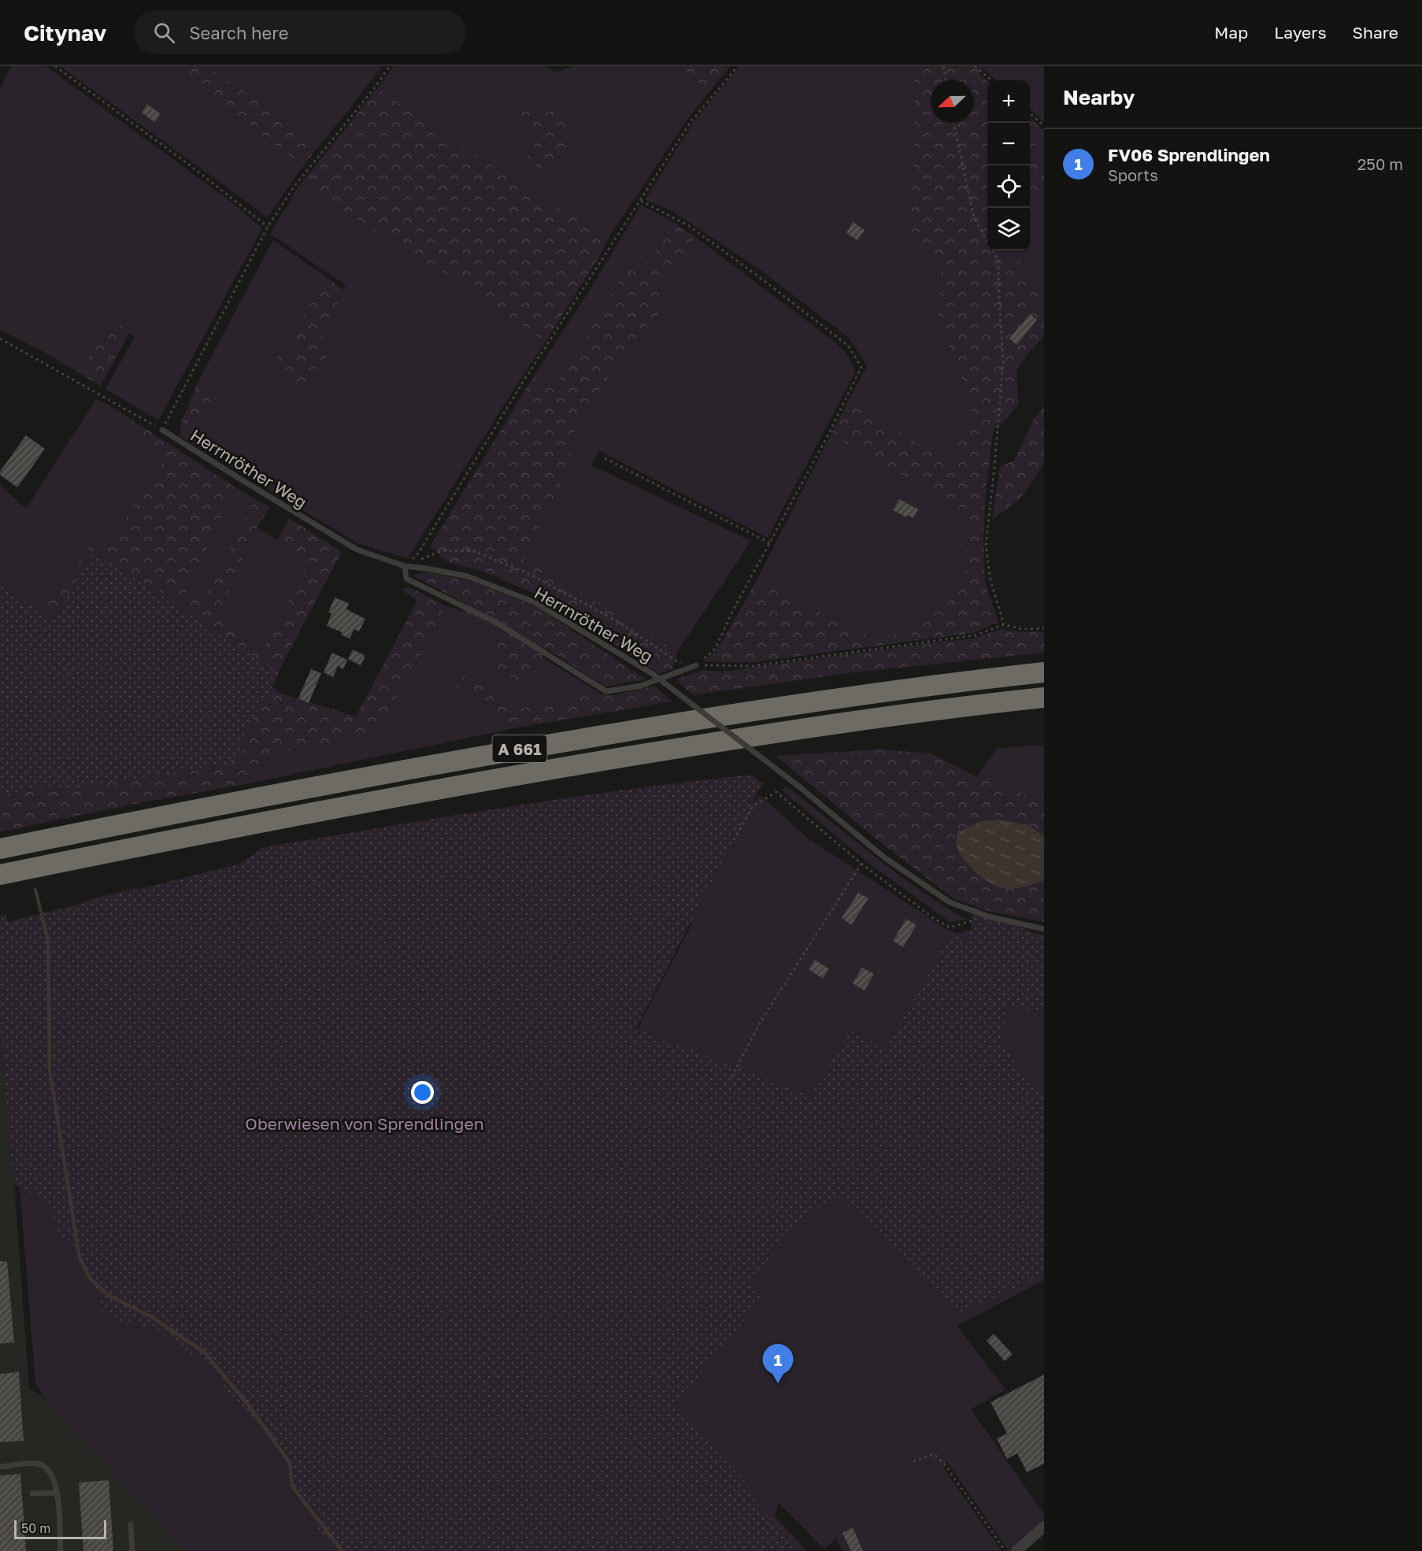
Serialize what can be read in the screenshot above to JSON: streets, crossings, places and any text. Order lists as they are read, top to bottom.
{
  "streets": {
    "highway": ["A 661"],
    "lane": ["Herrnröther Weg"]
  },
  "parks": ["Oberwiesen von Sprendlingen"],
  "scale_bar": "50 m",
  "north": "left",
  "page": {
    "header": "Citynav",
    "search": "Search here",
    "nav": ["Map", "Layers", "Share"],
    "heading": "Nearby",
    "map_buttons": ["+", "−"],
    "list": [
      {
        "mark": "1",
        "name": "FV06 Sprendlingen",
        "note": "Sports",
        "value": "250 m"
      }
    ],
    "pins": "1",
    "scale": "50 m"
  }
}
